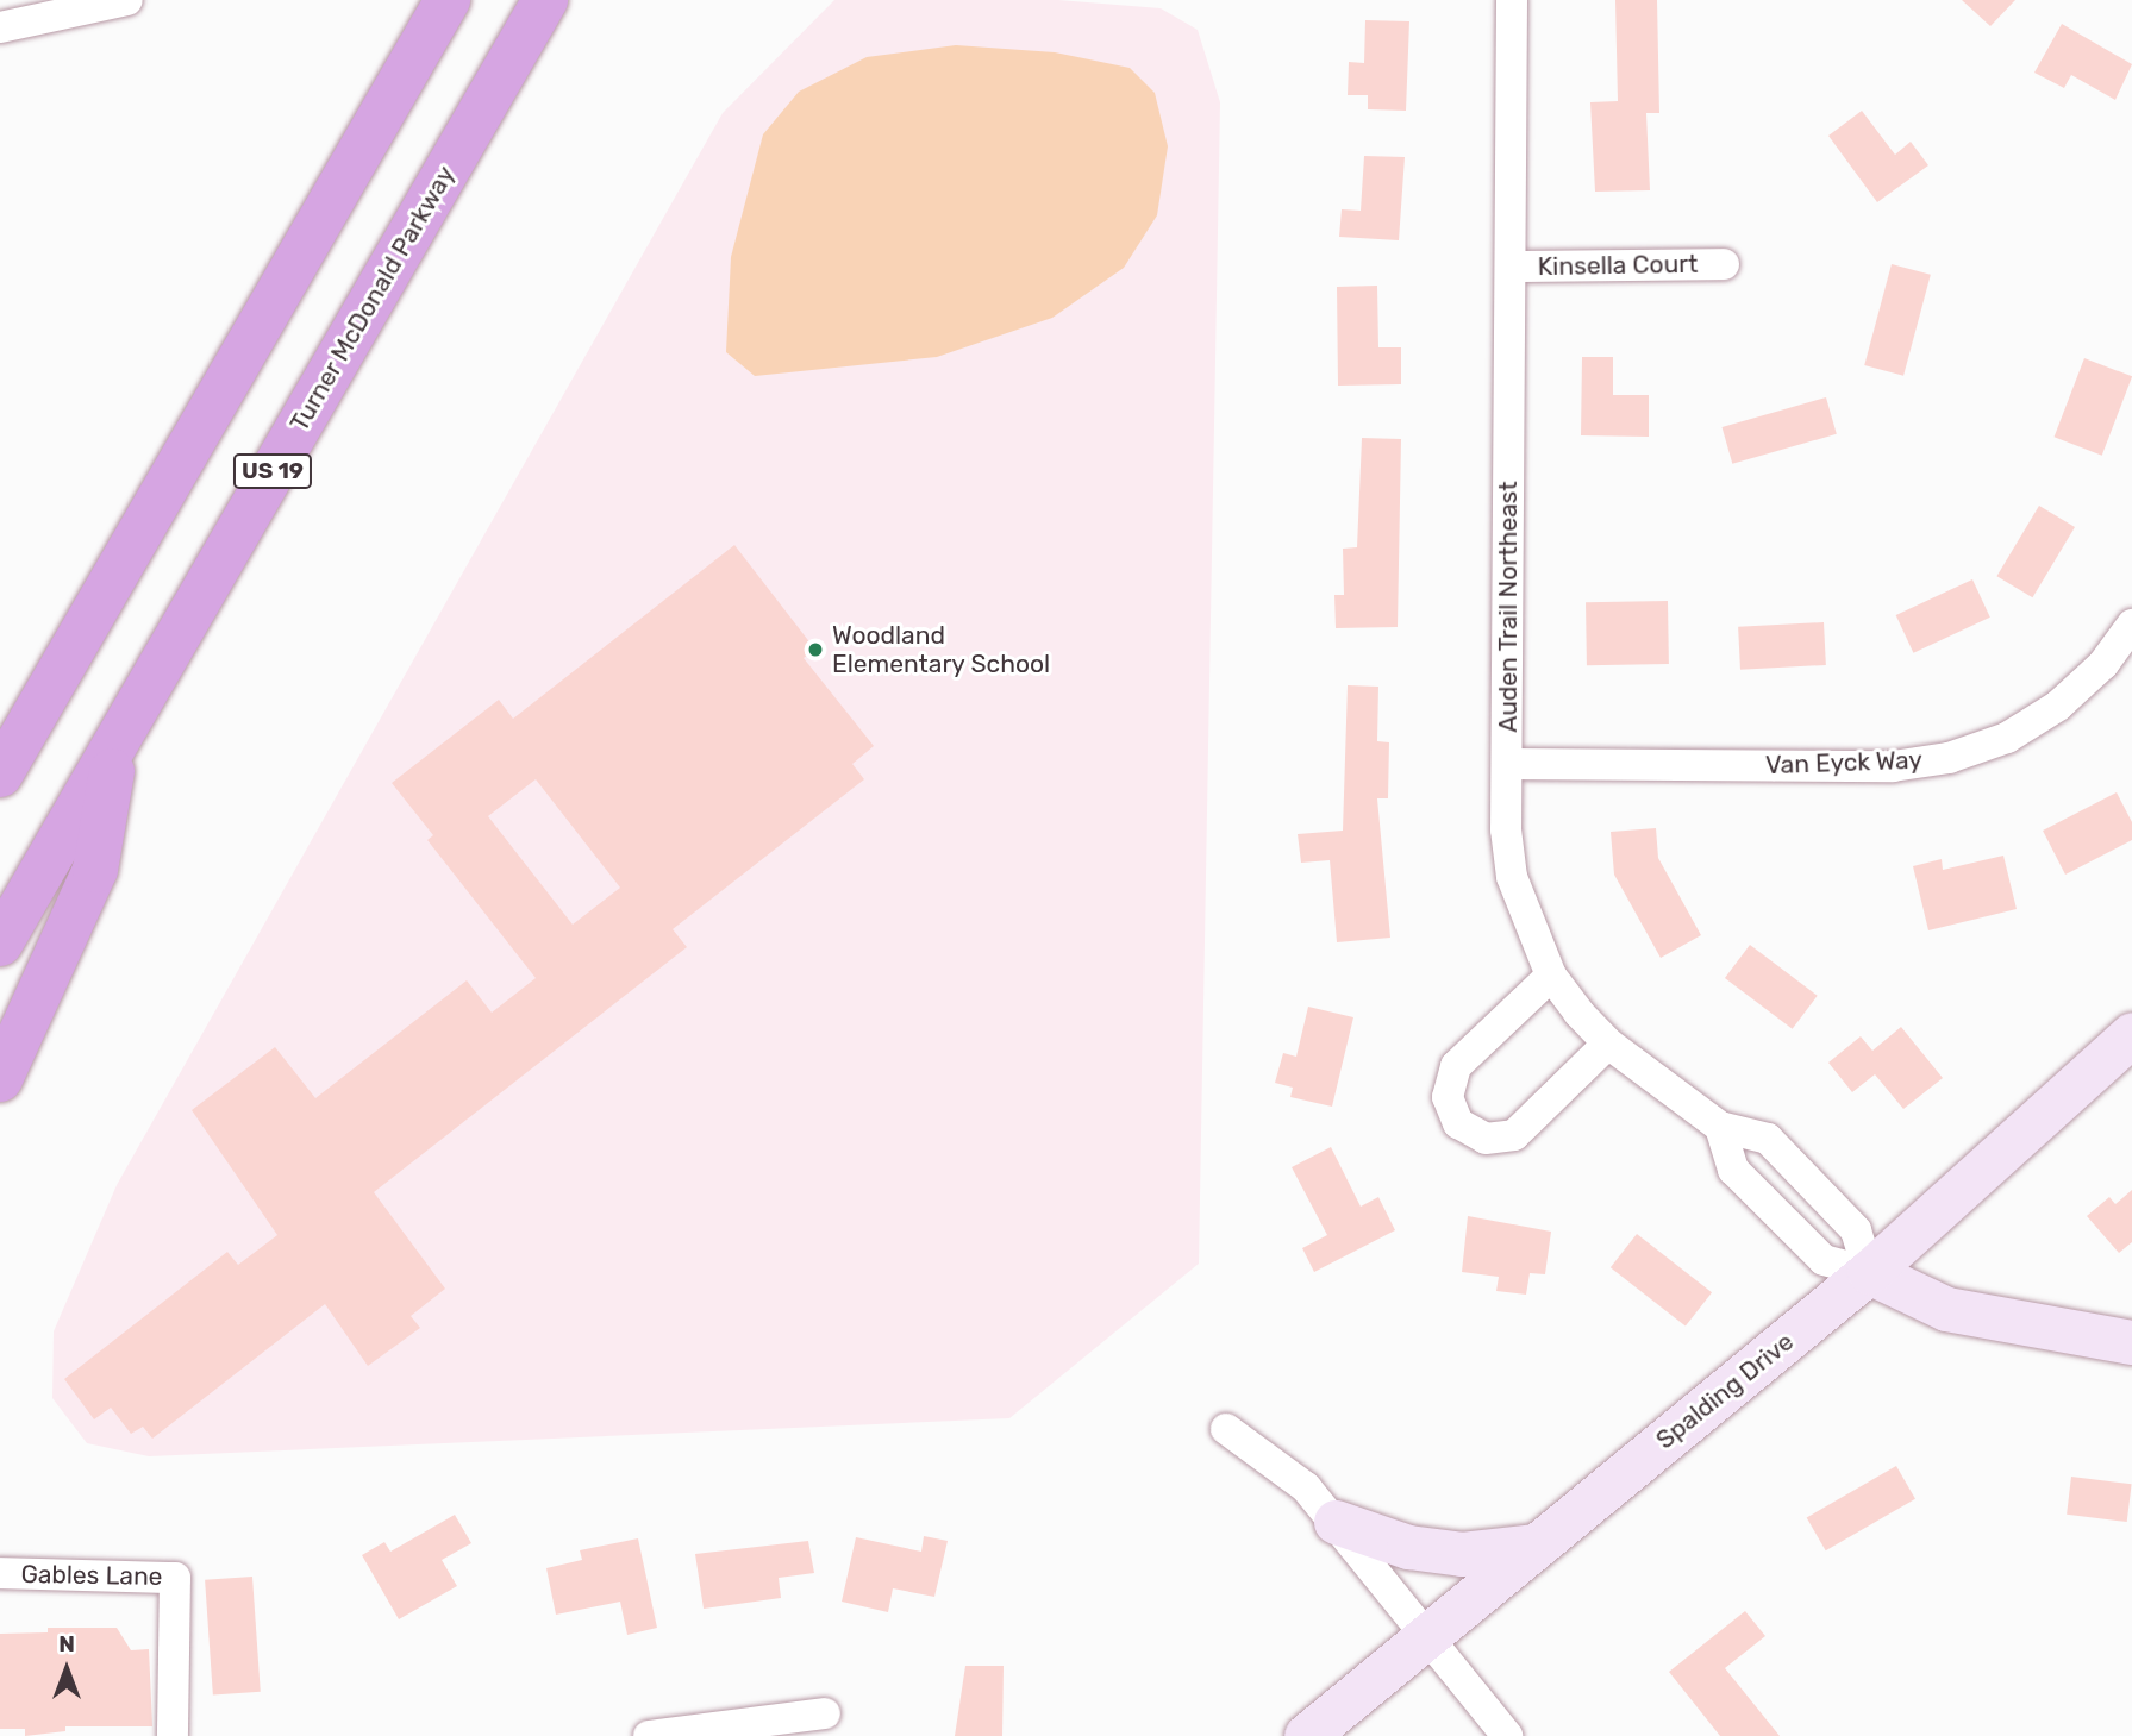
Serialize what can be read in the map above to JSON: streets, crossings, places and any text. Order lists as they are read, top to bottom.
{
  "streets": {
    "highway": ["Turner McDonald Parkway", "US 19"],
    "street": [
      "Kinsella Court",
      "Auden Trail Northeast",
      "Van Eyck Way",
      "Spalding Drive",
      "Gables Lane"
    ]
  },
  "crossings": [
    ["Kinsella Court", "Auden Trail Northeast"],
    ["Auden Trail Northeast", "Van Eyck Way"],
    ["Auden Trail Northeast", "Spalding Drive"]
  ],
  "places": ["Woodland Elementary School"],
  "north": "top"
}
